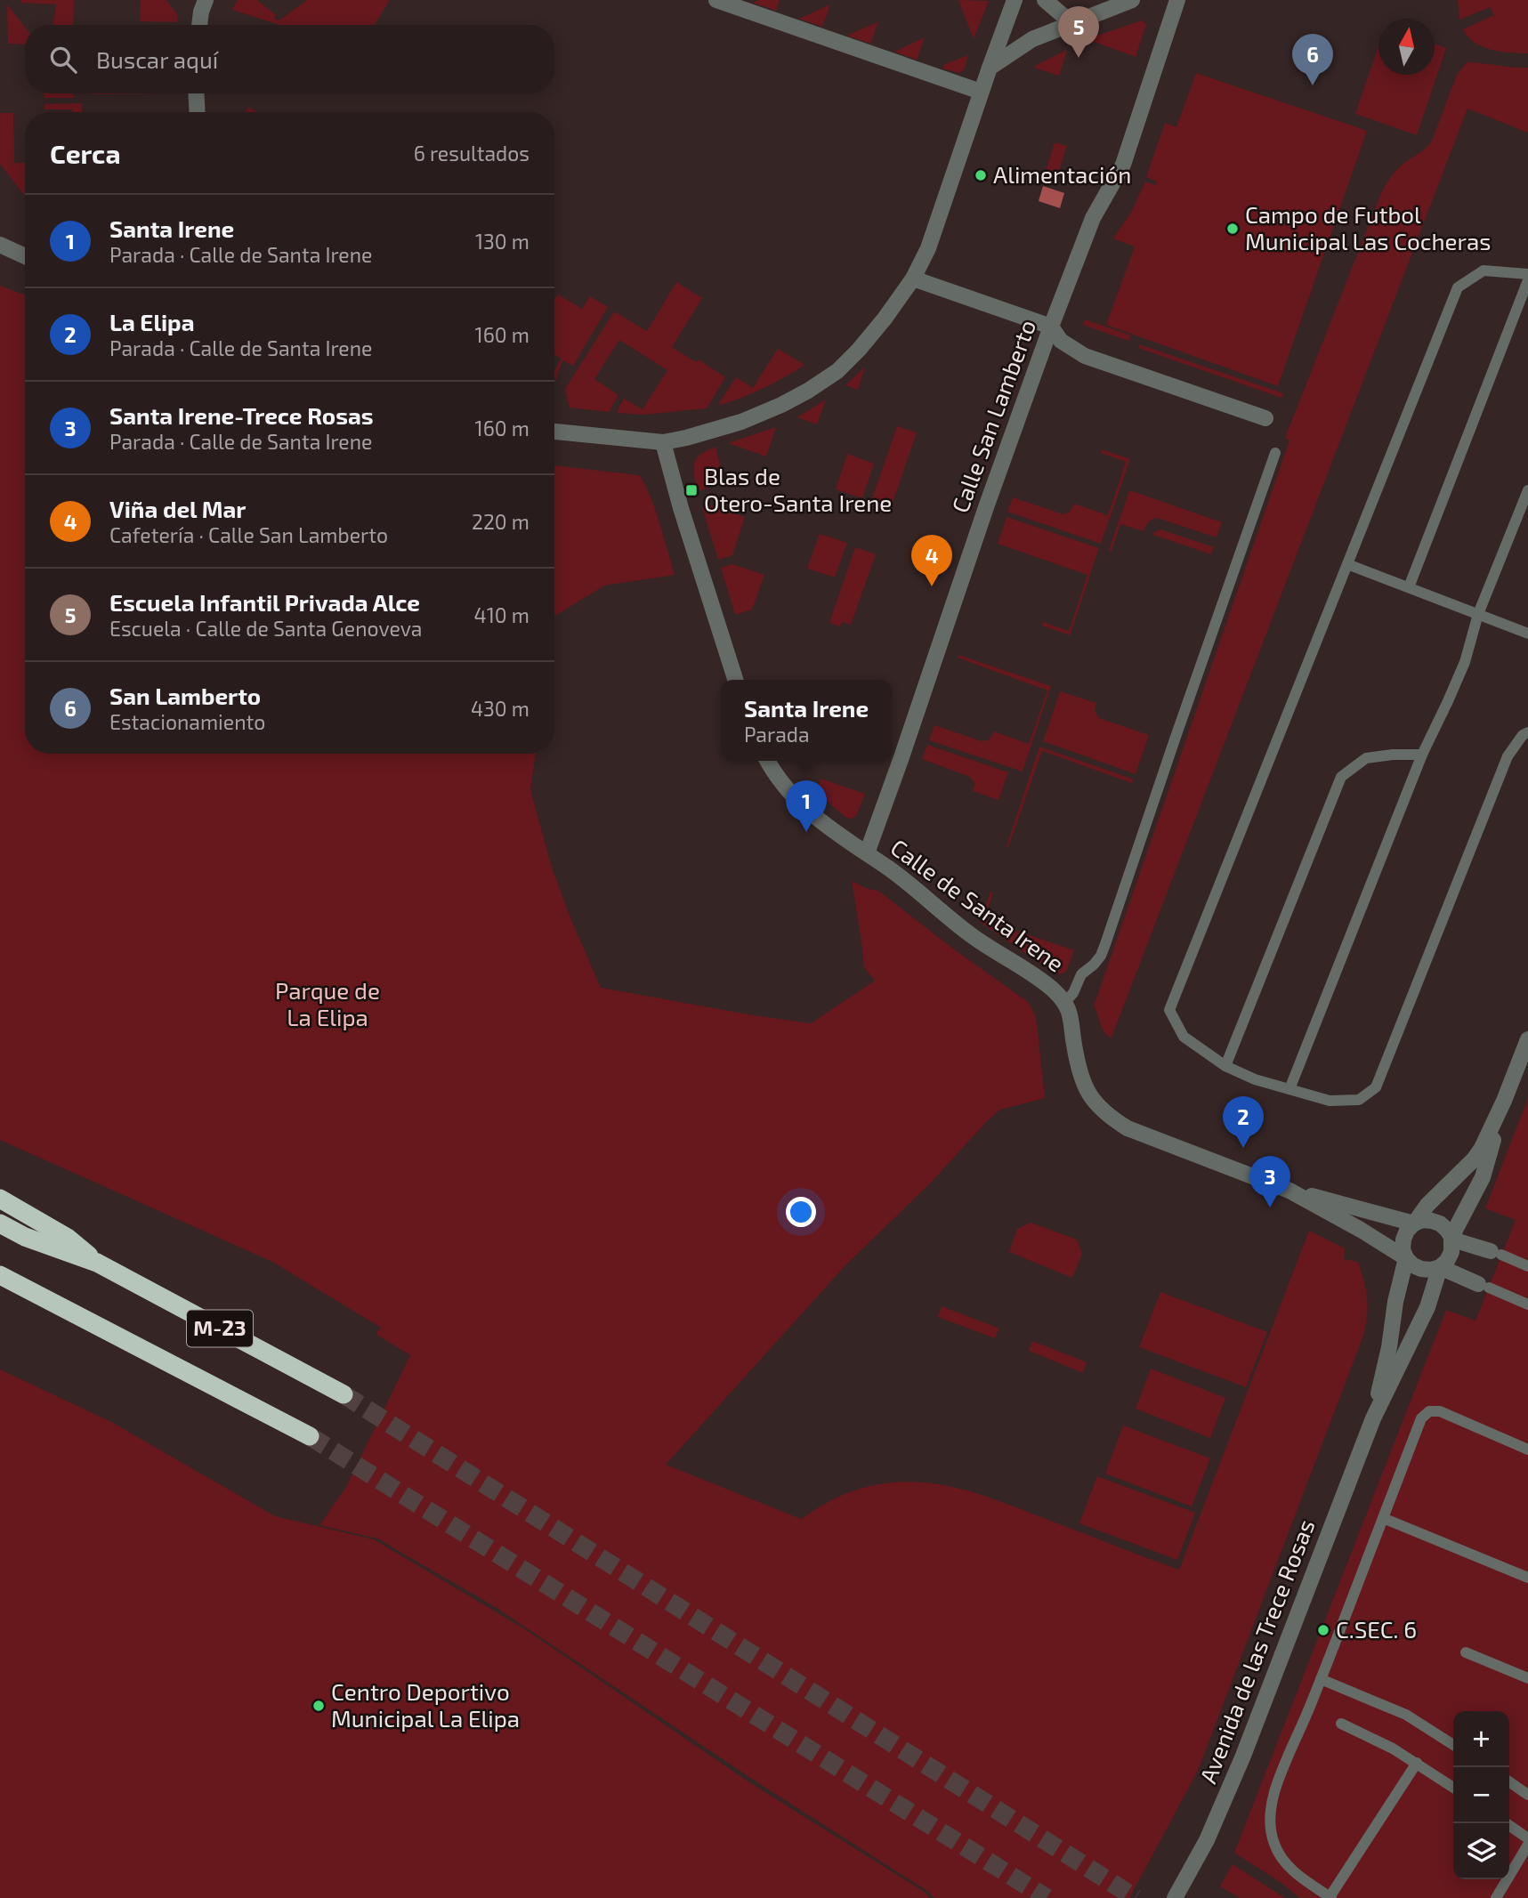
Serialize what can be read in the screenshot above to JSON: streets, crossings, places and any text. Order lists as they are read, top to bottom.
{
  "streets": {
    "highway": ["M-23"],
    "street": ["Calle San Lamberto", "Calle de Santa Irene", "Avenida de las Trece Rosas"]
  },
  "crossings": [
    ["Calle San Lamberto", "Calle de Santa Irene"],
    ["Calle de Santa Irene", "Avenida de las Trece Rosas"]
  ],
  "parks": ["Parque de La Elipa"],
  "places": {
    "other": [
      "Alimentación",
      "Campo de Futbol Municipal Las Cocheras",
      "C.SEC. 6",
      "Centro Deportivo Municipal La Elipa"
    ],
    "transit": ["Blas de Otero-Santa Irene"]
  },
  "north": "top",
  "page": {
    "pins": [
      "5",
      "6",
      "4",
      "1",
      "2",
      "3"
    ],
    "search": "Buscar aquí",
    "heading": ["Cerca", "6 resultados"],
    "list": [
      {
        "mark": "1",
        "name": "Santa Irene",
        "note": "Parada · Calle de Santa Irene",
        "value": "130 m"
      },
      {
        "mark": "2",
        "name": "La Elipa",
        "note": "Parada · Calle de Santa Irene",
        "value": "160 m"
      },
      {
        "mark": "3",
        "name": "Santa Irene-Trece Rosas",
        "note": "Parada · Calle de Santa Irene",
        "value": "160 m"
      },
      {
        "mark": "4",
        "name": "Viña del Mar",
        "note": "Cafetería · Calle San Lamberto",
        "value": "220 m"
      },
      {
        "mark": "5",
        "name": "Escuela Infantil Privada Alce",
        "note": "Escuela · Calle de Santa Genoveva",
        "value": "410 m"
      },
      {
        "mark": "6",
        "name": "San Lamberto",
        "note": "Estacionamiento",
        "value": "430 m"
      }
    ],
    "popup": ["Santa Irene", "Parada"],
    "map_buttons": ["+", "−"]
  }
}
